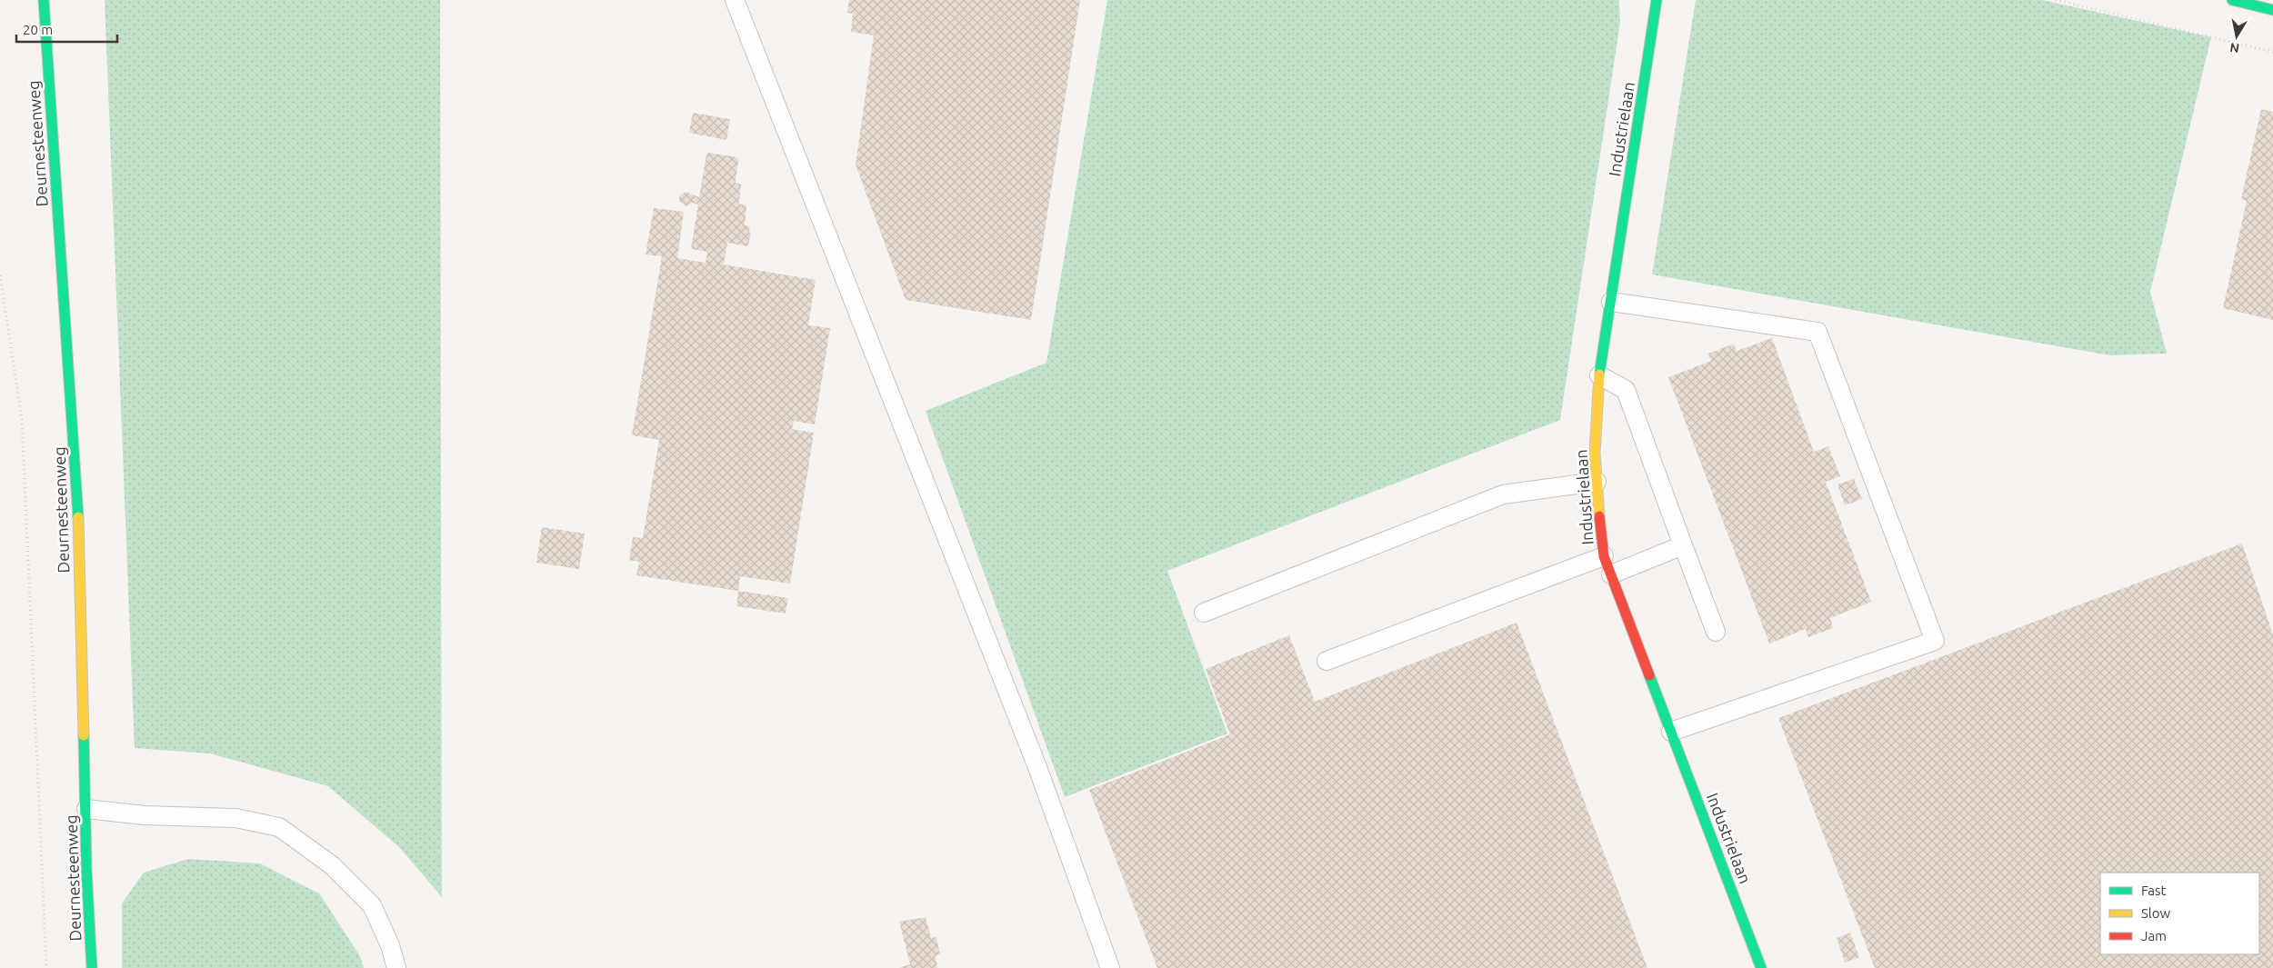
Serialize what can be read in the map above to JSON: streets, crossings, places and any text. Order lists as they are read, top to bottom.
{
  "streets": {
    "street": ["Industrielaan", "Deurnesteenweg"]
  },
  "legend": ["Fast", "Slow", "Jam"],
  "scale_bar": "20 m",
  "north": "bottom"
}
